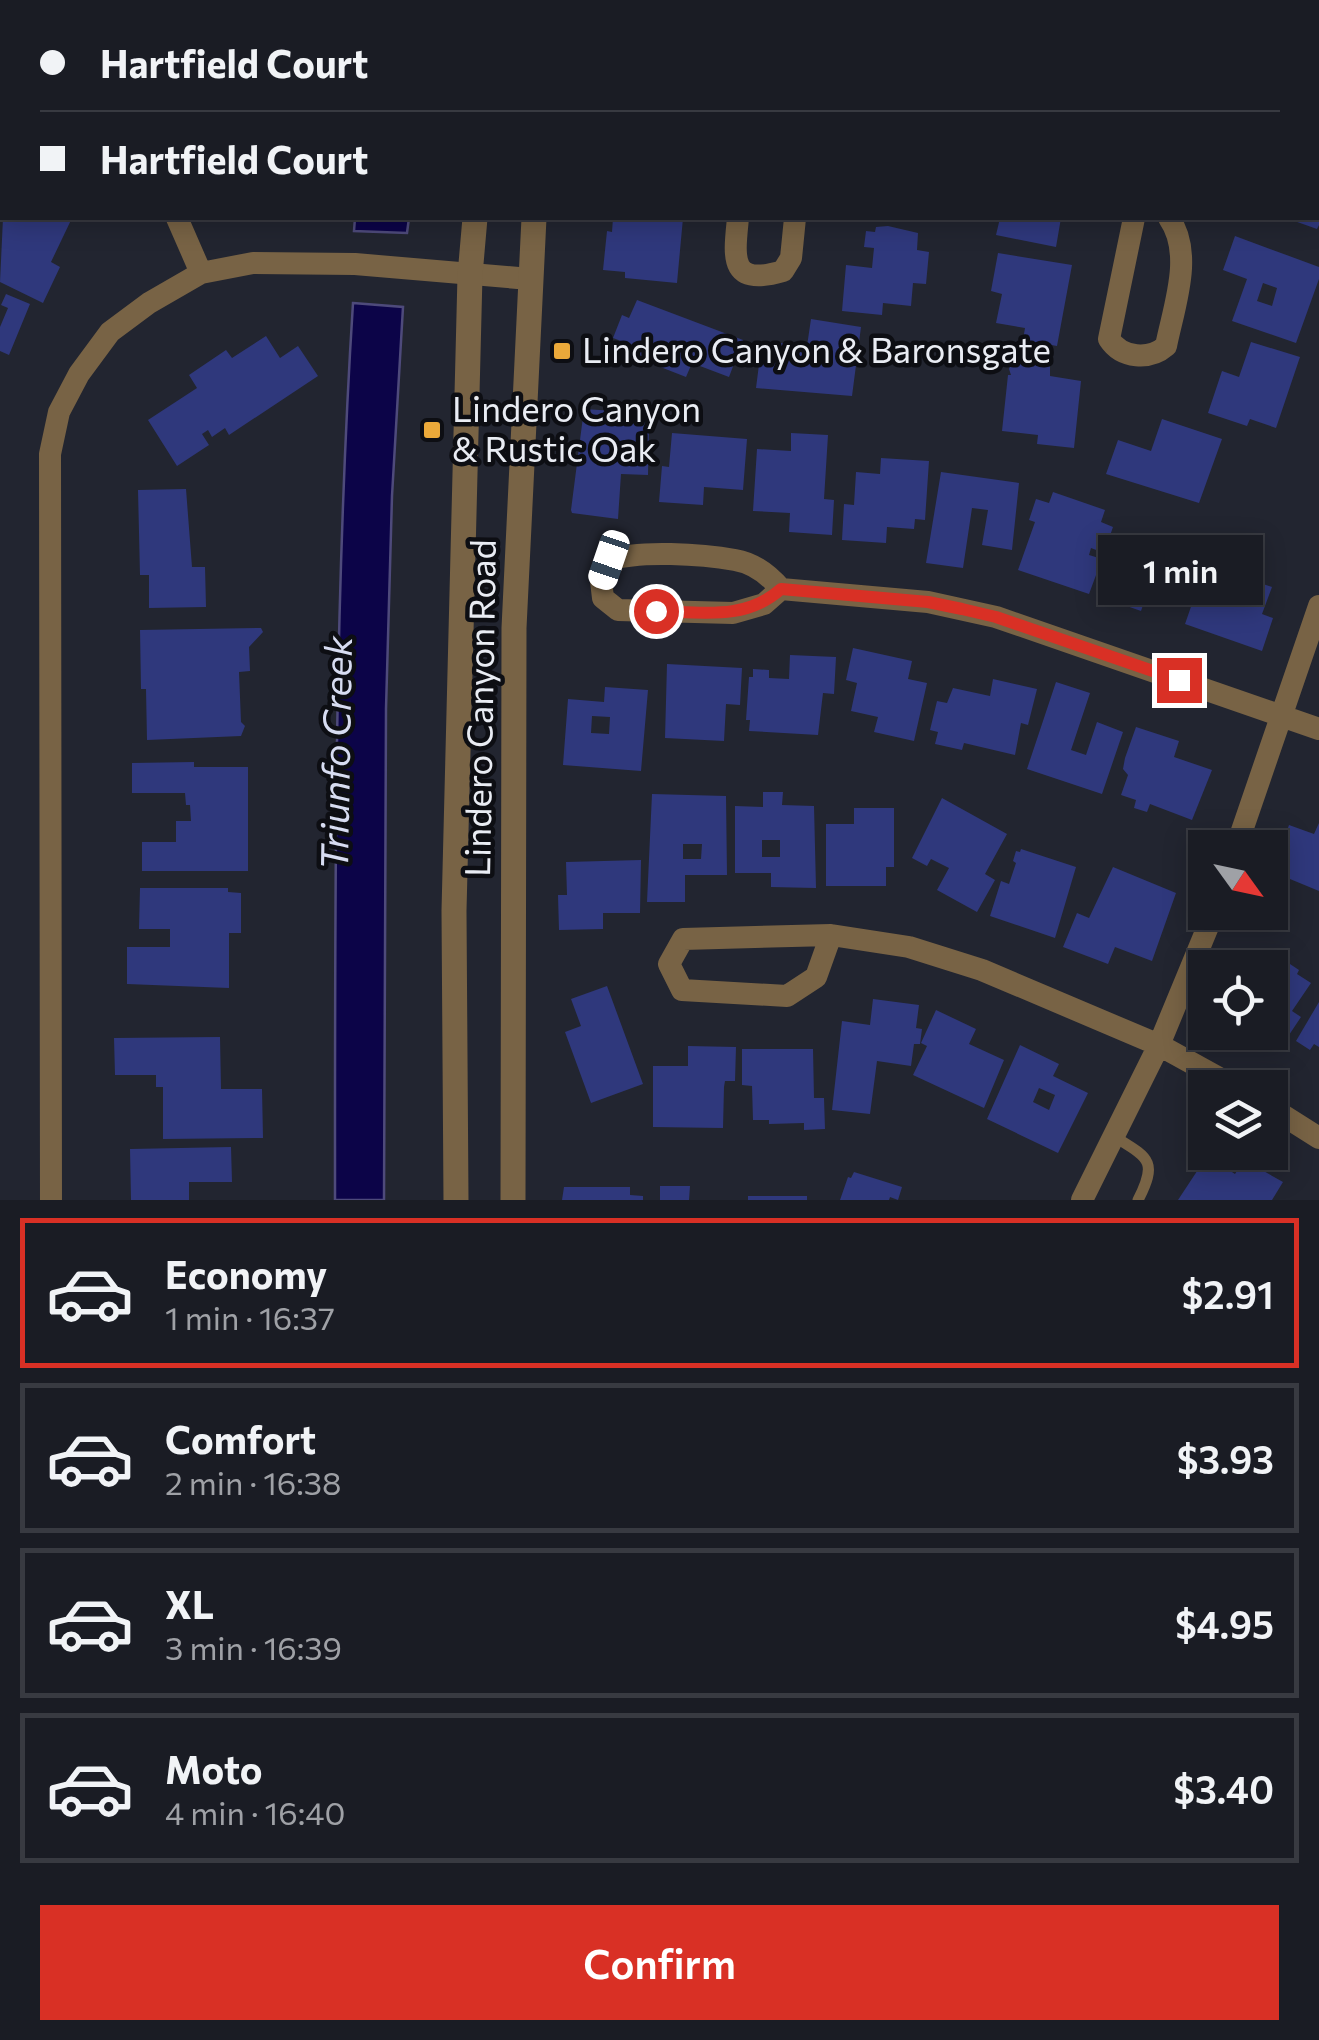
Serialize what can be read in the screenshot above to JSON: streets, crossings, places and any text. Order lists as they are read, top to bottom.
{
  "streets": {
    "street": ["Lindero Canyon Road"]
  },
  "water": ["Triunfo Creek"],
  "places": {
    "transit": ["Lindero Canyon & Baronsgate", "Lindero Canyon & Rustic Oak"]
  },
  "north": "bottom right",
  "page": {
    "banner": ["Hartfield Court", "Hartfield Court"],
    "bubble": "1 min",
    "list": [
      {
        "name": "Economy",
        "note": "1 min · 16:37",
        "value": "$2.91"
      },
      {
        "name": "Comfort",
        "note": "2 min · 16:38",
        "value": "$3.93"
      },
      {
        "name": "XL",
        "note": "3 min · 16:39",
        "value": "$4.95"
      },
      {
        "name": "Moto",
        "note": "4 min · 16:40",
        "value": "$3.40"
      }
    ],
    "buttons": "Confirm"
  }
}
